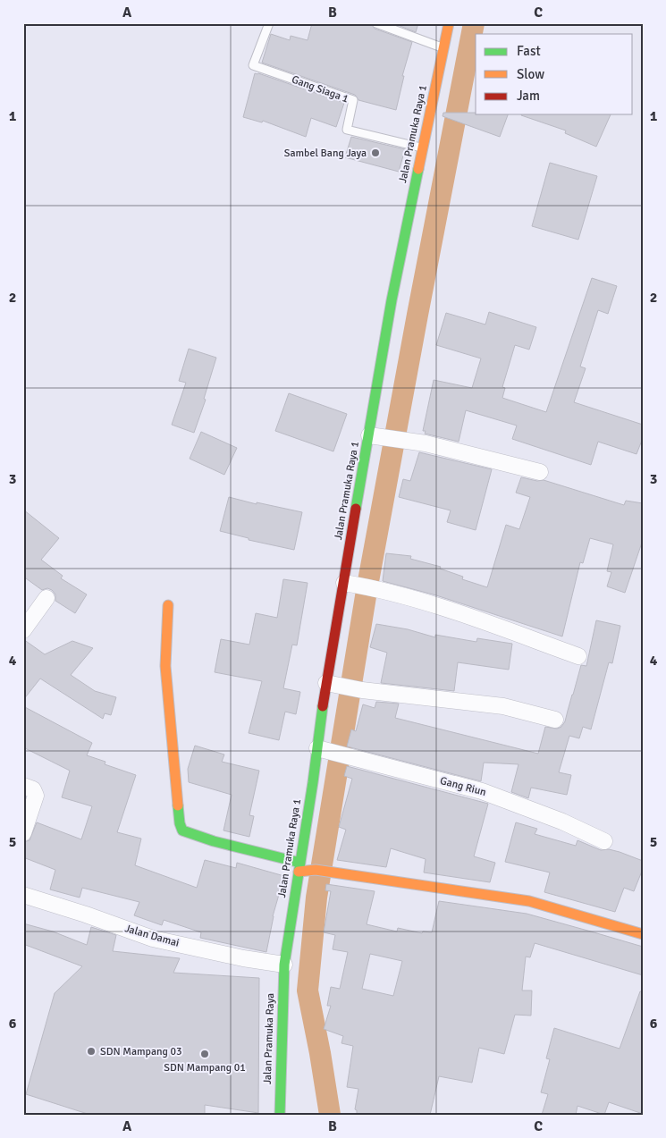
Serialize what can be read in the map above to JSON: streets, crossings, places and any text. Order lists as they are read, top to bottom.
{
  "streets": {
    "main road": ["Jalan Pramuka Raya 1", "Jalan Pramuka Raya"],
    "street": ["Gang Riun", "Jalan Damai"],
    "lane": ["Gang Siaga 1"]
  },
  "crossings": [
    ["Gang Siaga 1", "Jalan Pramuka Raya 1"],
    ["Jalan Pramuka Raya 1", "Gang Riun"],
    ["Jalan Pramuka Raya 1", "Jalan Damai"],
    ["Jalan Pramuka Raya 1", "Jalan Pramuka Raya"],
    ["Jalan Damai", "Jalan Pramuka Raya"]
  ],
  "places": ["Sambel Bang Jaya", "SDN Mampang 03", "SDN Mampang 01"],
  "legend": ["Fast", "Slow", "Jam"],
  "grid": {
    "columns": ["A", "B", "C"],
    "rows": [
      "1",
      "2",
      "3",
      "4",
      "5",
      "6"
    ]
  }
}
